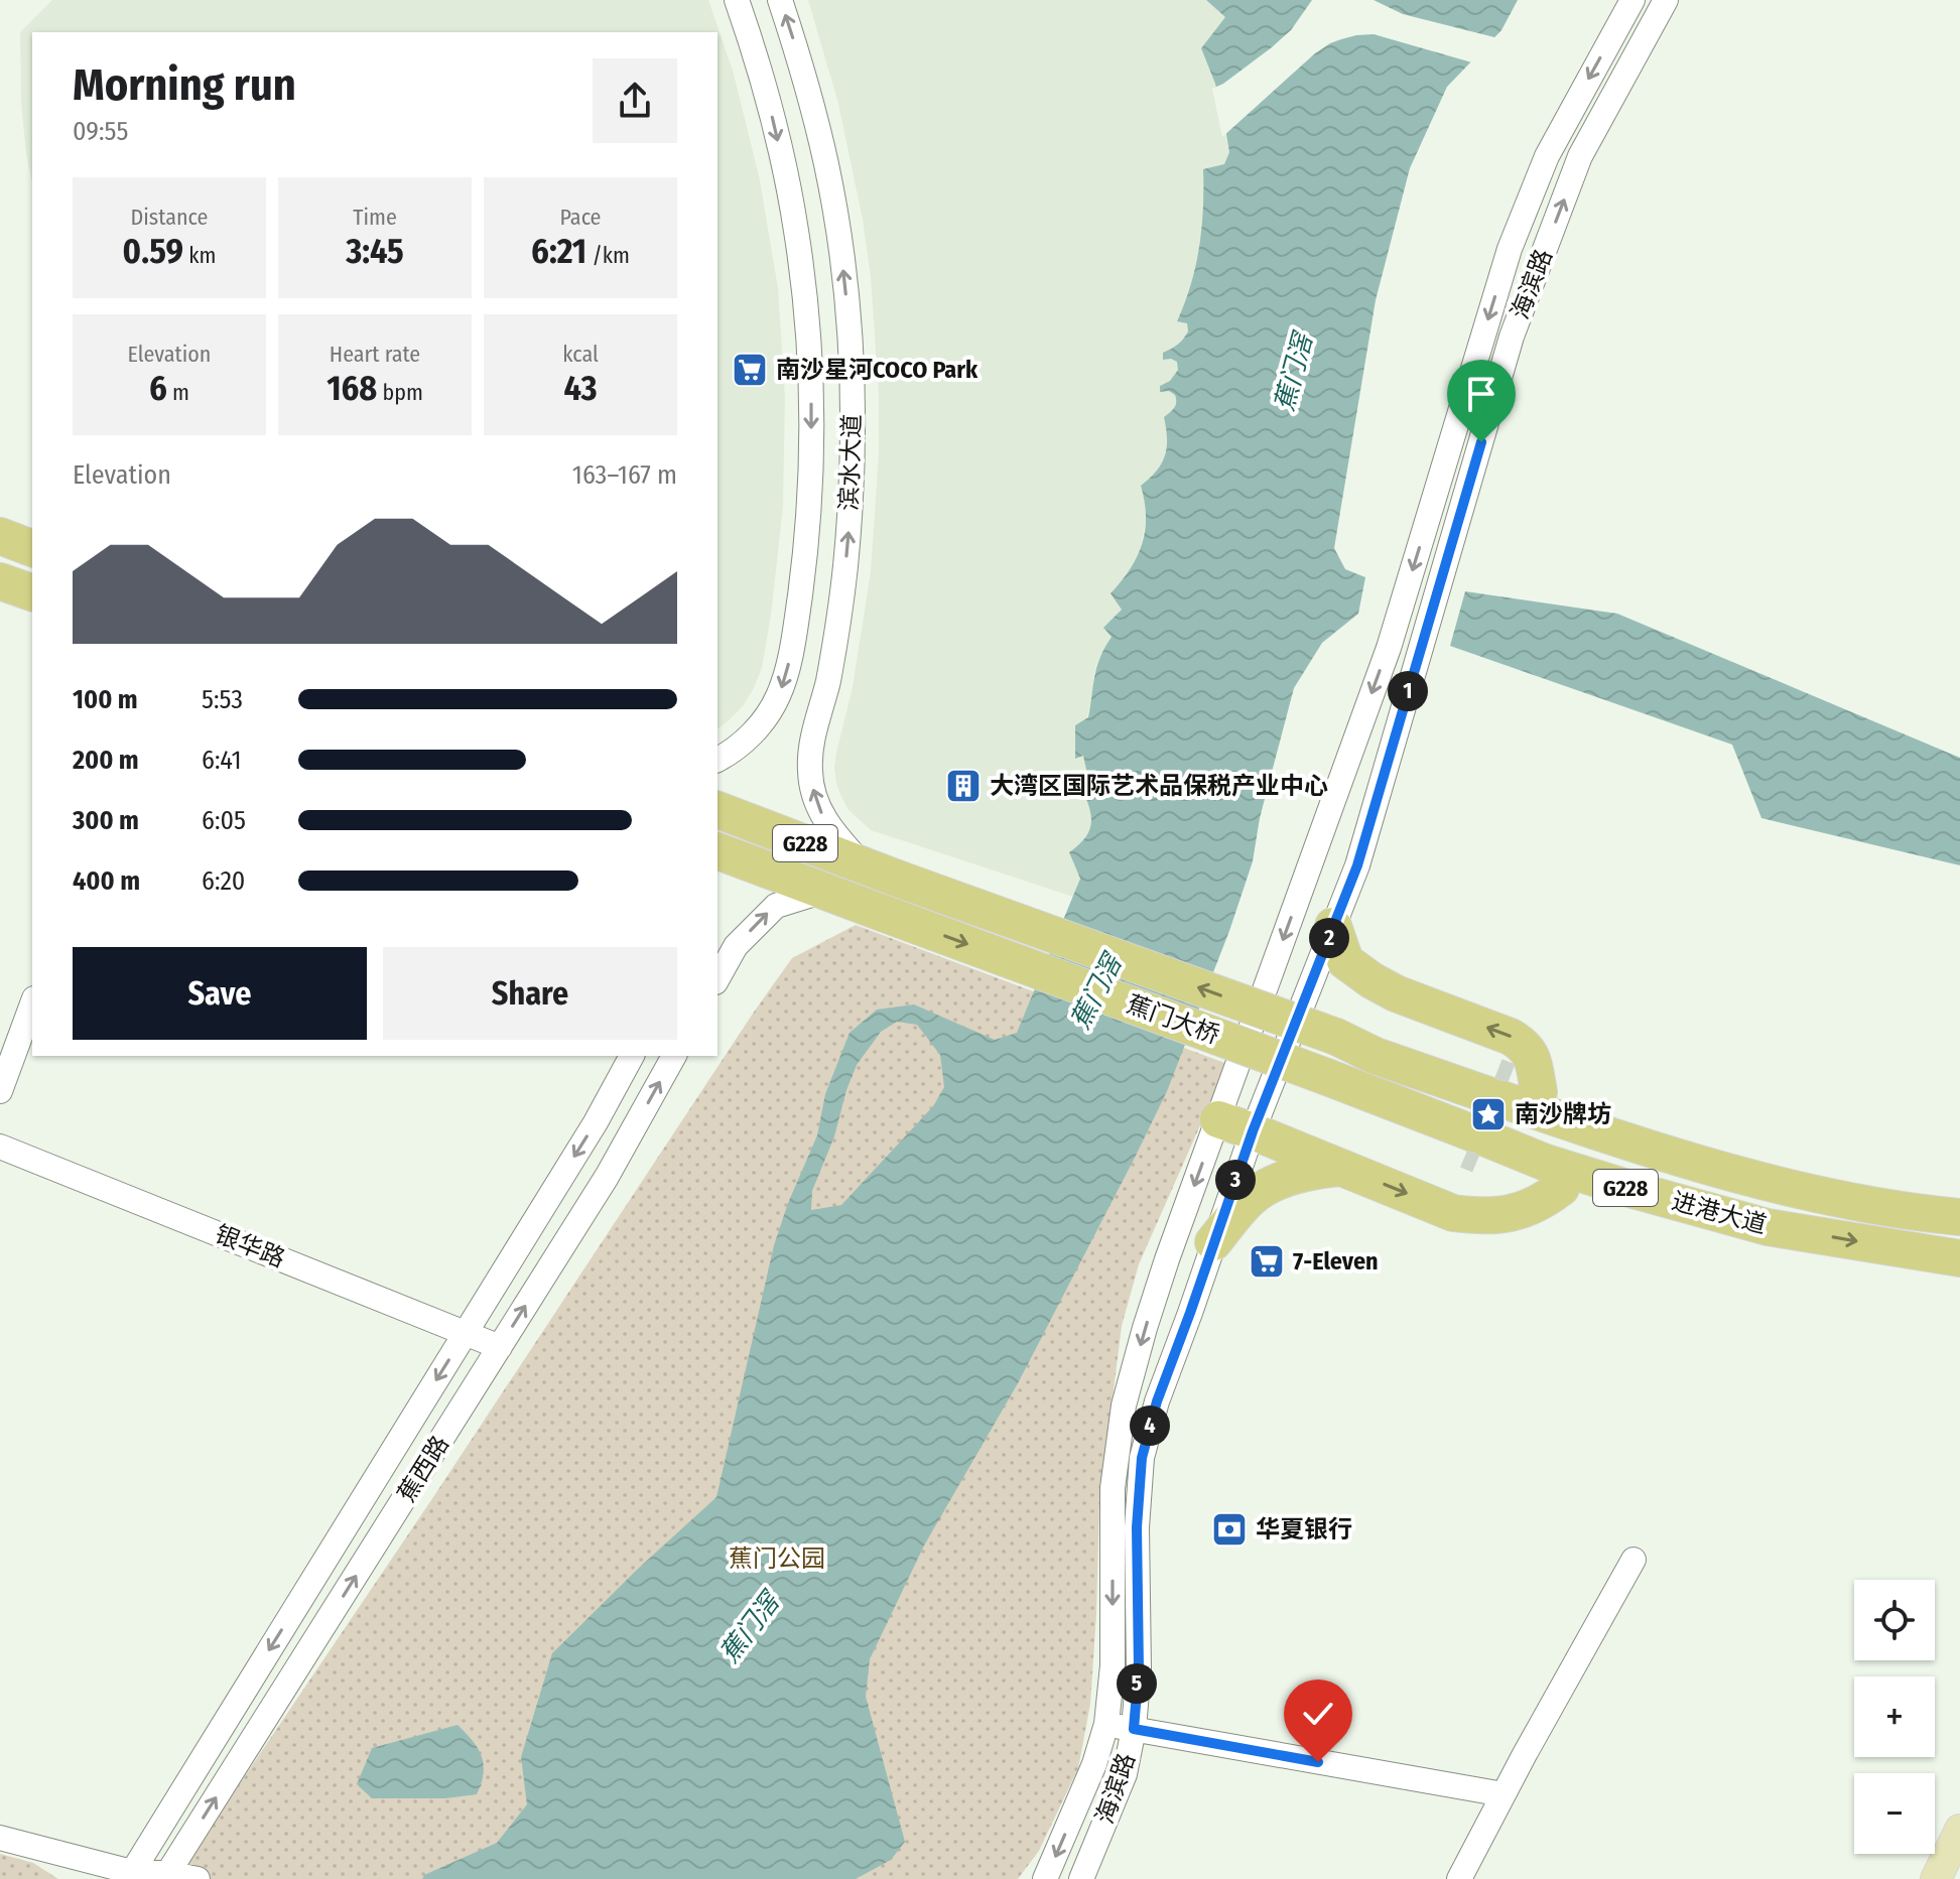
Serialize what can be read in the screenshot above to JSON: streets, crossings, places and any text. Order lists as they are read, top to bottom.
{
  "streets": {
    "highway": ["G228", "蕉门大桥", "进港大道"],
    "street": [
      "海滨路",
      "滨水大道",
      "银华路",
      "蕉西路"
    ]
  },
  "crossings": [
    ["滨水大道", "G228"],
    ["滨水大道", "蕉门大桥"],
    ["G228", "蕉门大桥"],
    ["蕉门大桥", "进港大道"],
    ["银华路", "蕉西路"]
  ],
  "water": ["蕉门滘"],
  "parks": ["蕉门公园"],
  "places": {
    "supermarket": ["南沙星河COCO Park", "7-Eleven"],
    "building": ["大湾区国际艺术品保税产业中心"],
    "place": ["南沙牌坊"],
    "bank": ["华夏银行"]
  },
  "page": {
    "heading": ["Morning run", "09:55"],
    "stats": [
      ["Distance", "0.59 km"],
      ["Time", "3:45"],
      ["Pace", "6:21 /km"],
      ["Elevation", "6 m"],
      ["Heart rate", "168 bpm"],
      ["kcal", "43"]
    ],
    "chart": ["Elevation", "163–167 m"],
    "list": [
      {
        "name": "100 m",
        "note": "5:53"
      },
      {
        "name": "200 m",
        "note": "6:41"
      },
      {
        "name": "300 m",
        "note": "6:05"
      },
      {
        "name": "400 m",
        "note": "6:20"
      }
    ],
    "pins": [
      "1",
      "2",
      "3",
      "4",
      "5"
    ],
    "buttons": ["Save", "Share"],
    "map_buttons": ["+", "−"]
  }
}
